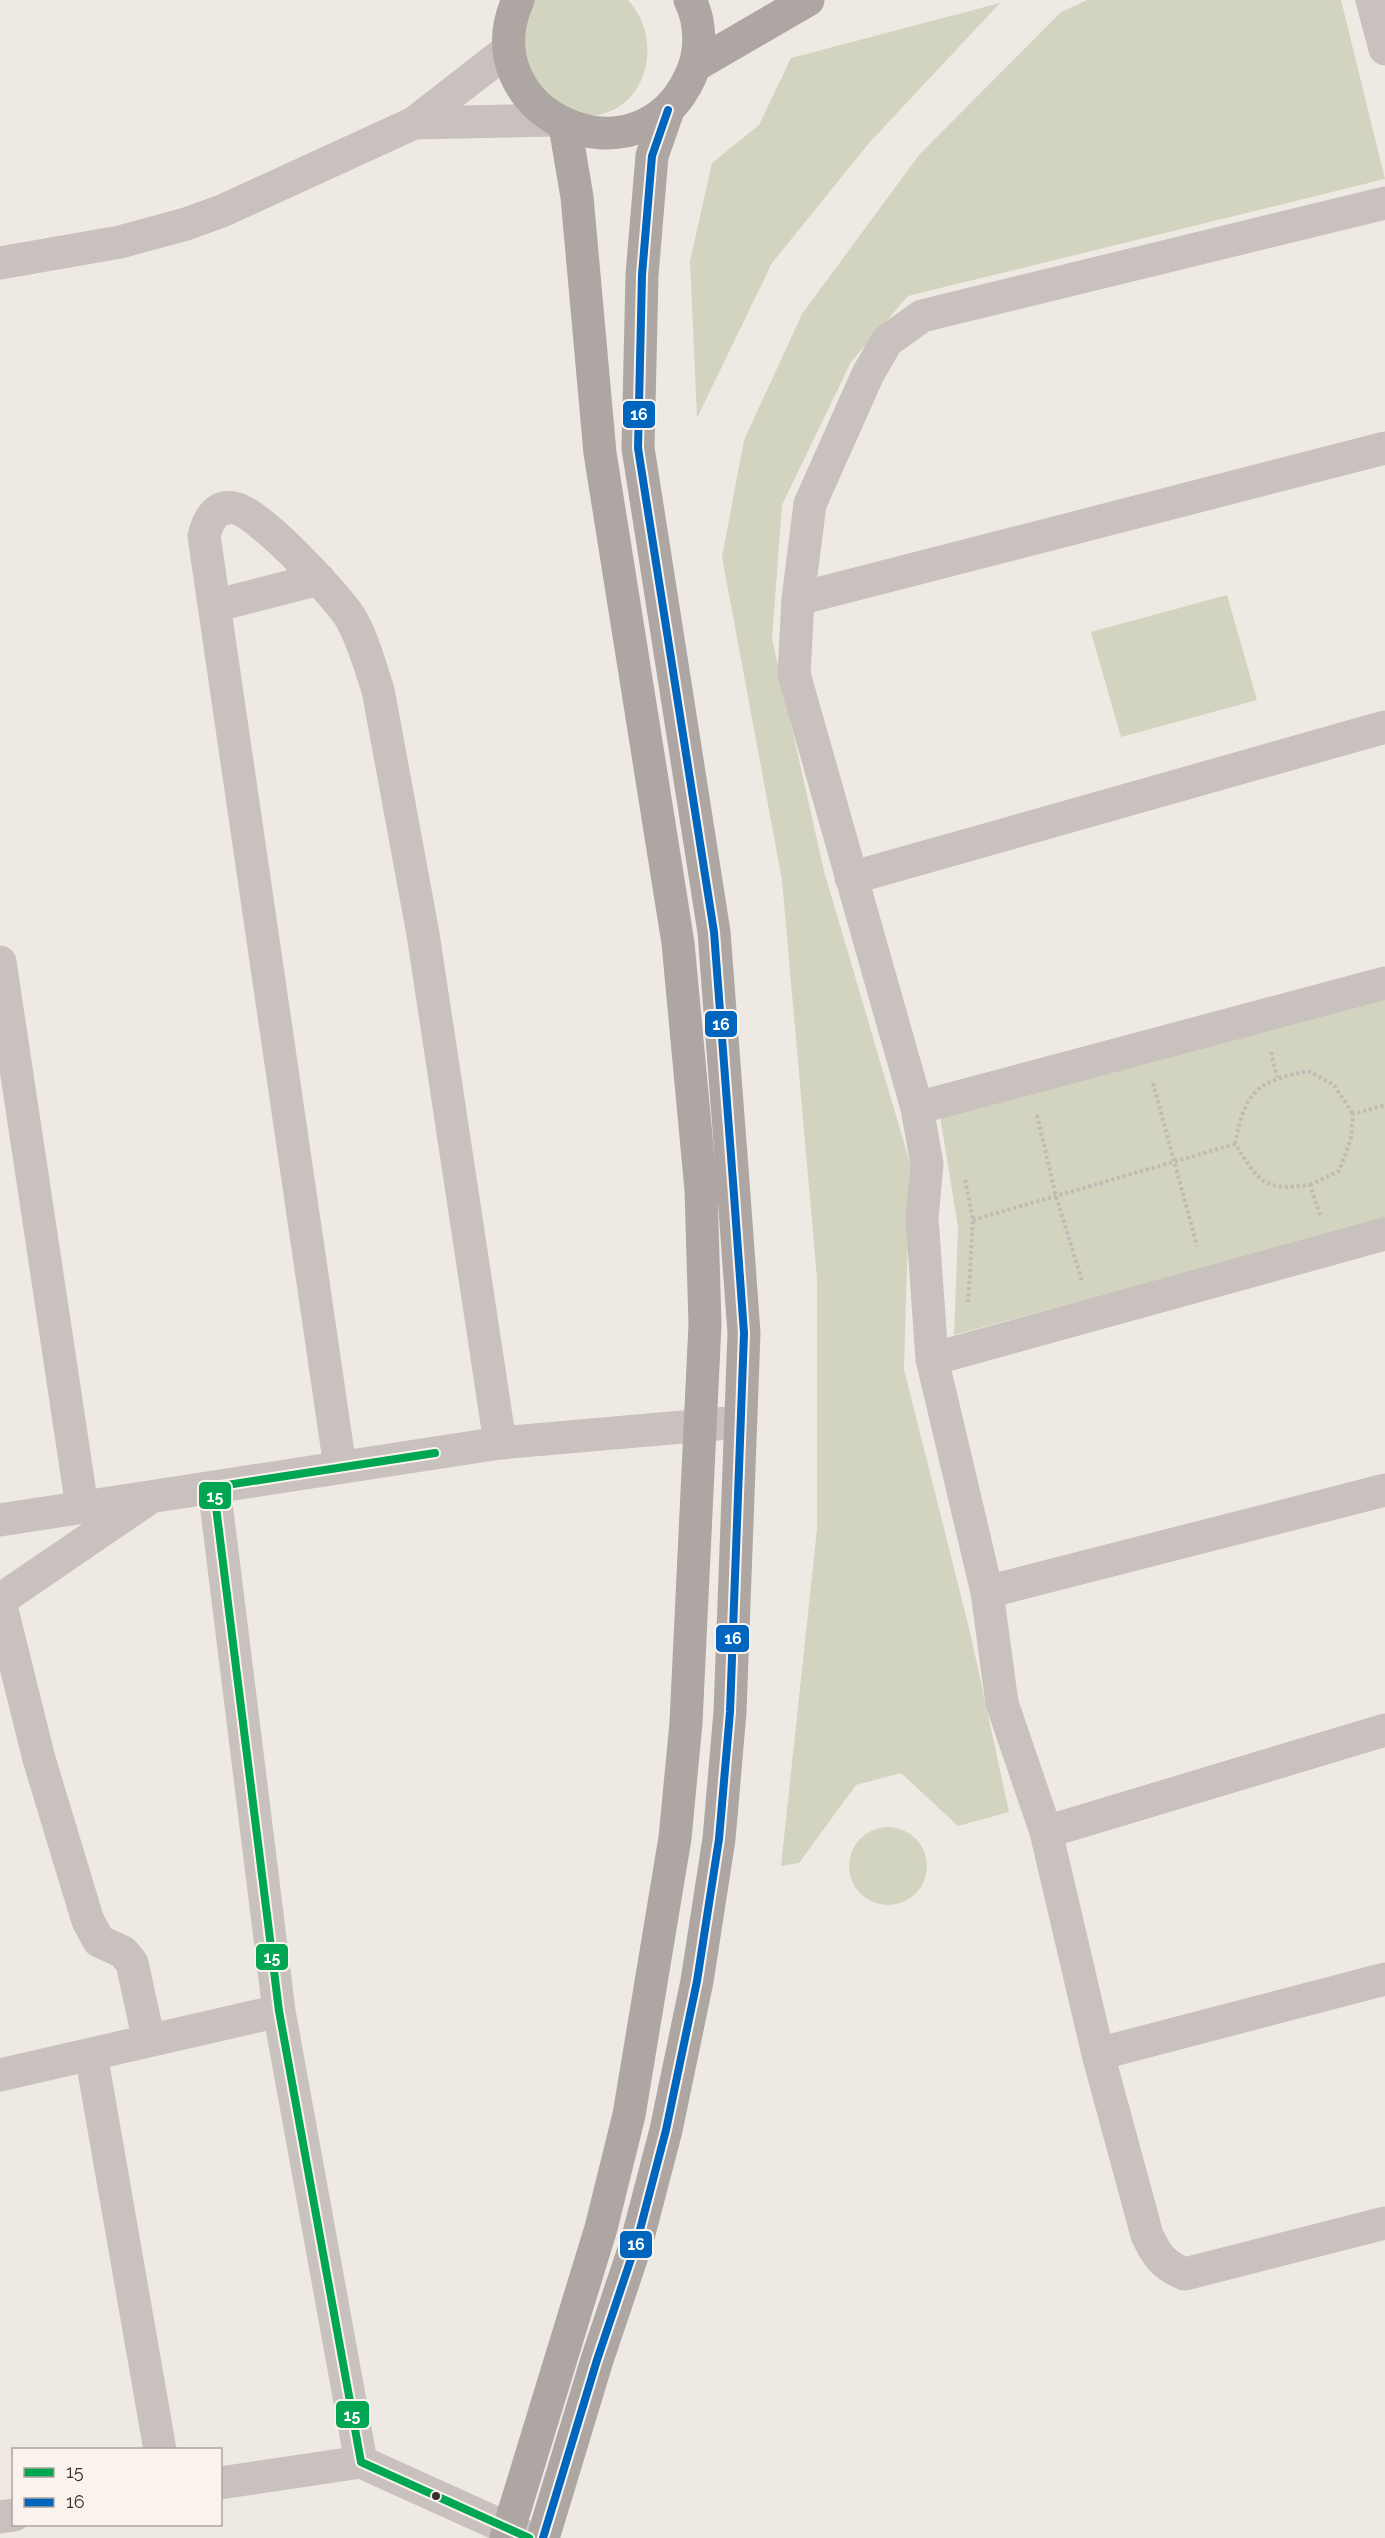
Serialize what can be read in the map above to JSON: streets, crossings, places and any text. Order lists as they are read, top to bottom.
{
  "lines": ["transit line 16", "transit line 15"],
  "legend": ["15", "16"]
}
